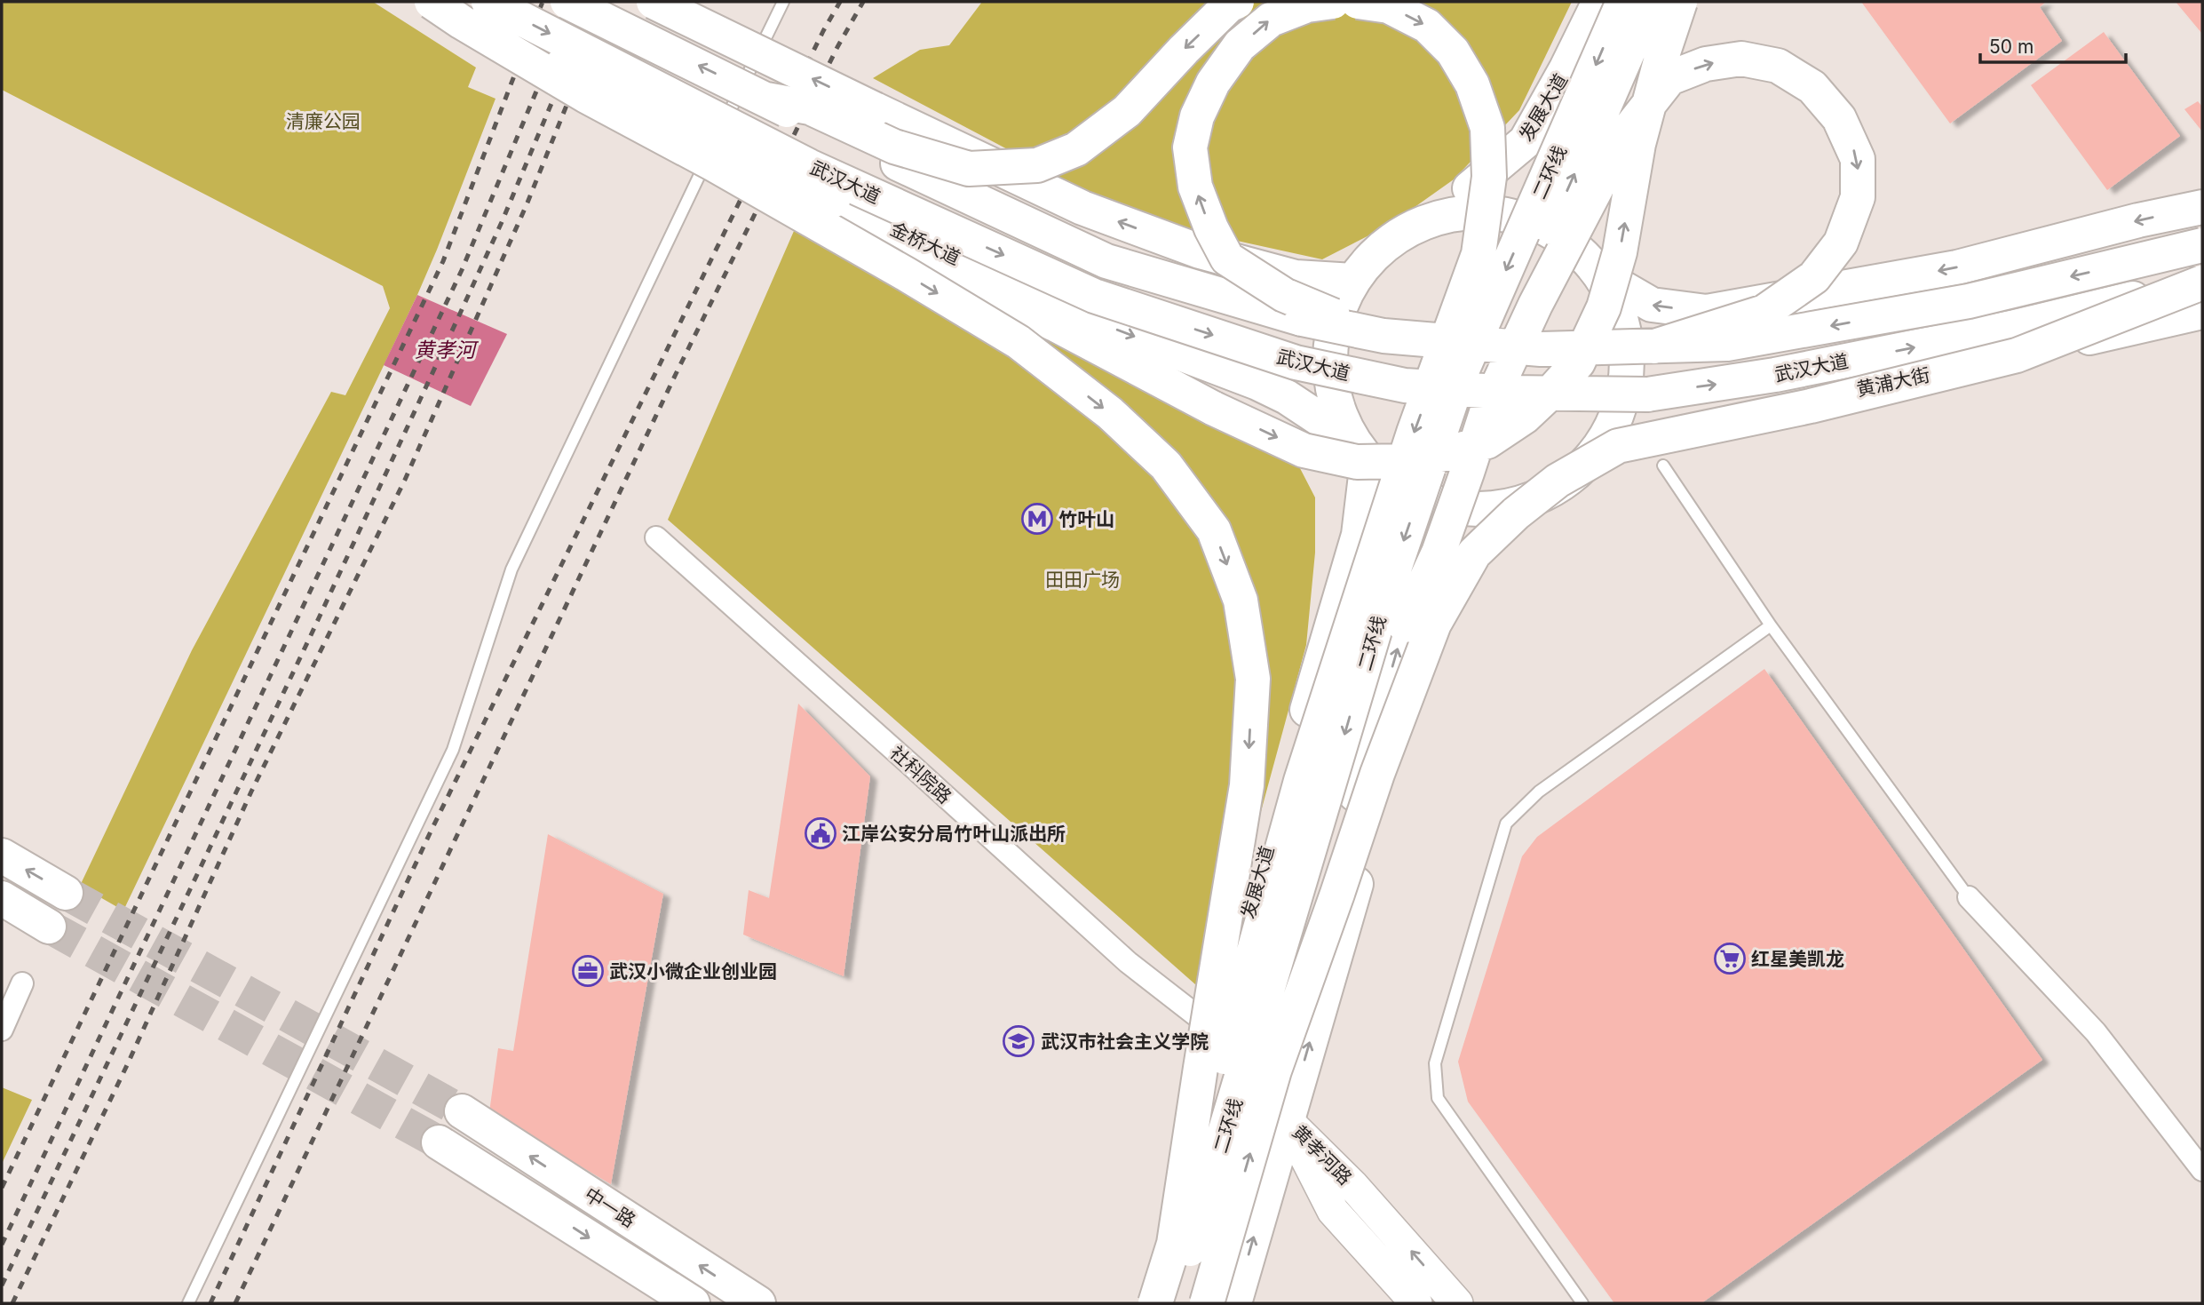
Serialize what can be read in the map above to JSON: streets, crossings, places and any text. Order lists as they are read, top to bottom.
{
  "streets": {
    "main road": [
      "发展大道",
      "二环线",
      "武汉大道",
      "金桥大道",
      "黄浦大街",
      "黄孝河路",
      "中一路"
    ],
    "street": ["社科院路"]
  },
  "crossings": [
    ["发展大道", "金桥大道"],
    ["发展大道", "社科院路"],
    ["武汉大道", "金桥大道"]
  ],
  "water": ["黄孝河"],
  "parks": ["清廉公园", "田田广场"],
  "places": {
    "metro station": ["竹叶山"],
    "public building": ["江岸公安分局竹叶山派出所"],
    "supermarket": ["红星美凯龙"],
    "office": ["武汉小微企业创业园"],
    "school or university": ["武汉市社会主义学院"]
  },
  "scale_bar": "50 m"
}
